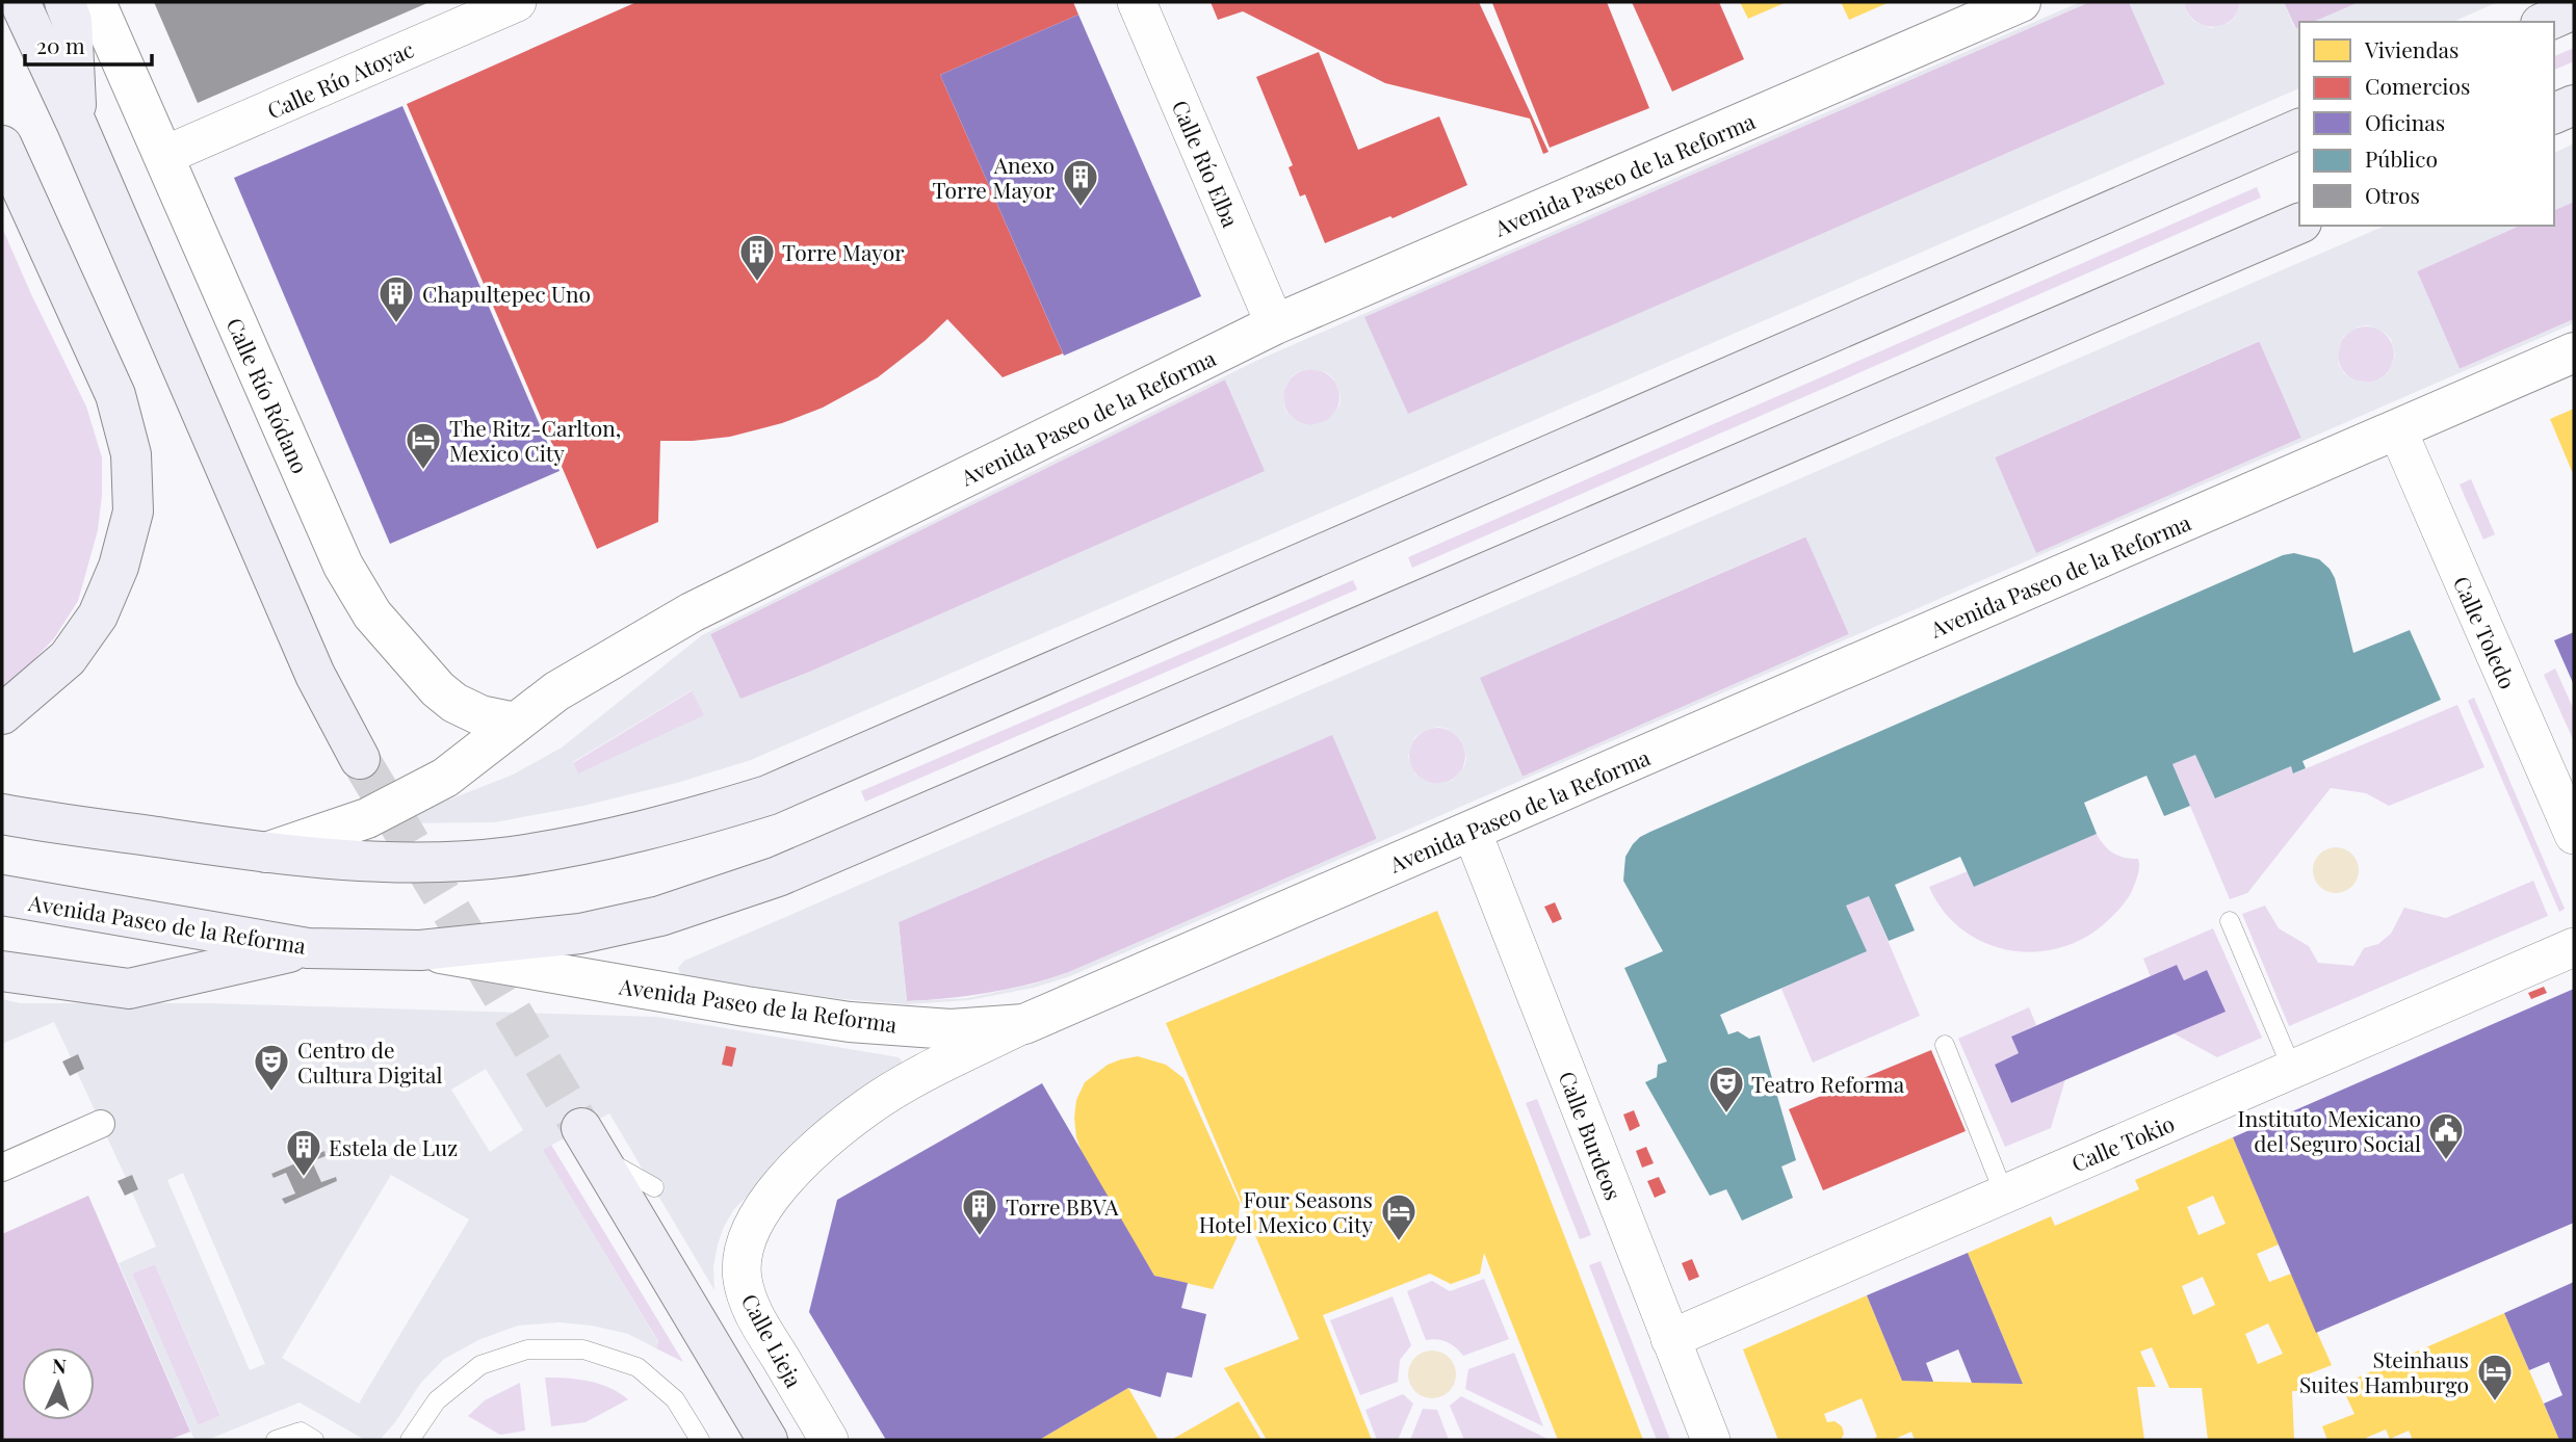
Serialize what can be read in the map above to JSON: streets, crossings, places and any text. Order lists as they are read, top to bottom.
{
  "streets": {
    "main road": ["Avenida Paseo de la Reforma"],
    "street": [
      "Calle Río Atoyac",
      "Calle Río Elba",
      "Calle Río Ródano",
      "Calle Toledo",
      "Calle Burdeos",
      "Calle Tokio",
      "Calle Lieja"
    ]
  },
  "crossings": [
    ["Calle Río Atoyac", "Calle Río Ródano"],
    ["Calle Río Elba", "Avenida Paseo de la Reforma"],
    ["Avenida Paseo de la Reforma", "Calle Río Ródano"],
    ["Avenida Paseo de la Reforma", "Calle Toledo"],
    ["Avenida Paseo de la Reforma", "Calle Burdeos"],
    ["Avenida Paseo de la Reforma", "Calle Lieja"],
    ["Calle Burdeos", "Calle Tokio"]
  ],
  "places": {
    "building": [
      "Anexo Torre Mayor",
      "Torre Mayor",
      "Chapultepec Uno",
      "Estela de Luz",
      "Torre BBVA"
    ],
    "hotel": ["The Ritz-Carlton, Mexico City", "Four Seasons Hotel Mexico City", "Steinhaus Suites Hamburgo"],
    "theatre": ["Centro de Cultura Digital", "Teatro Reforma"],
    "public building": ["Instituto Mexicano del Seguro Social"]
  },
  "legend": [
    "Viviendas",
    "Comercios",
    "Oficinas",
    "Público",
    "Otros"
  ],
  "scale_bar": "20 m",
  "north": "top"
}
